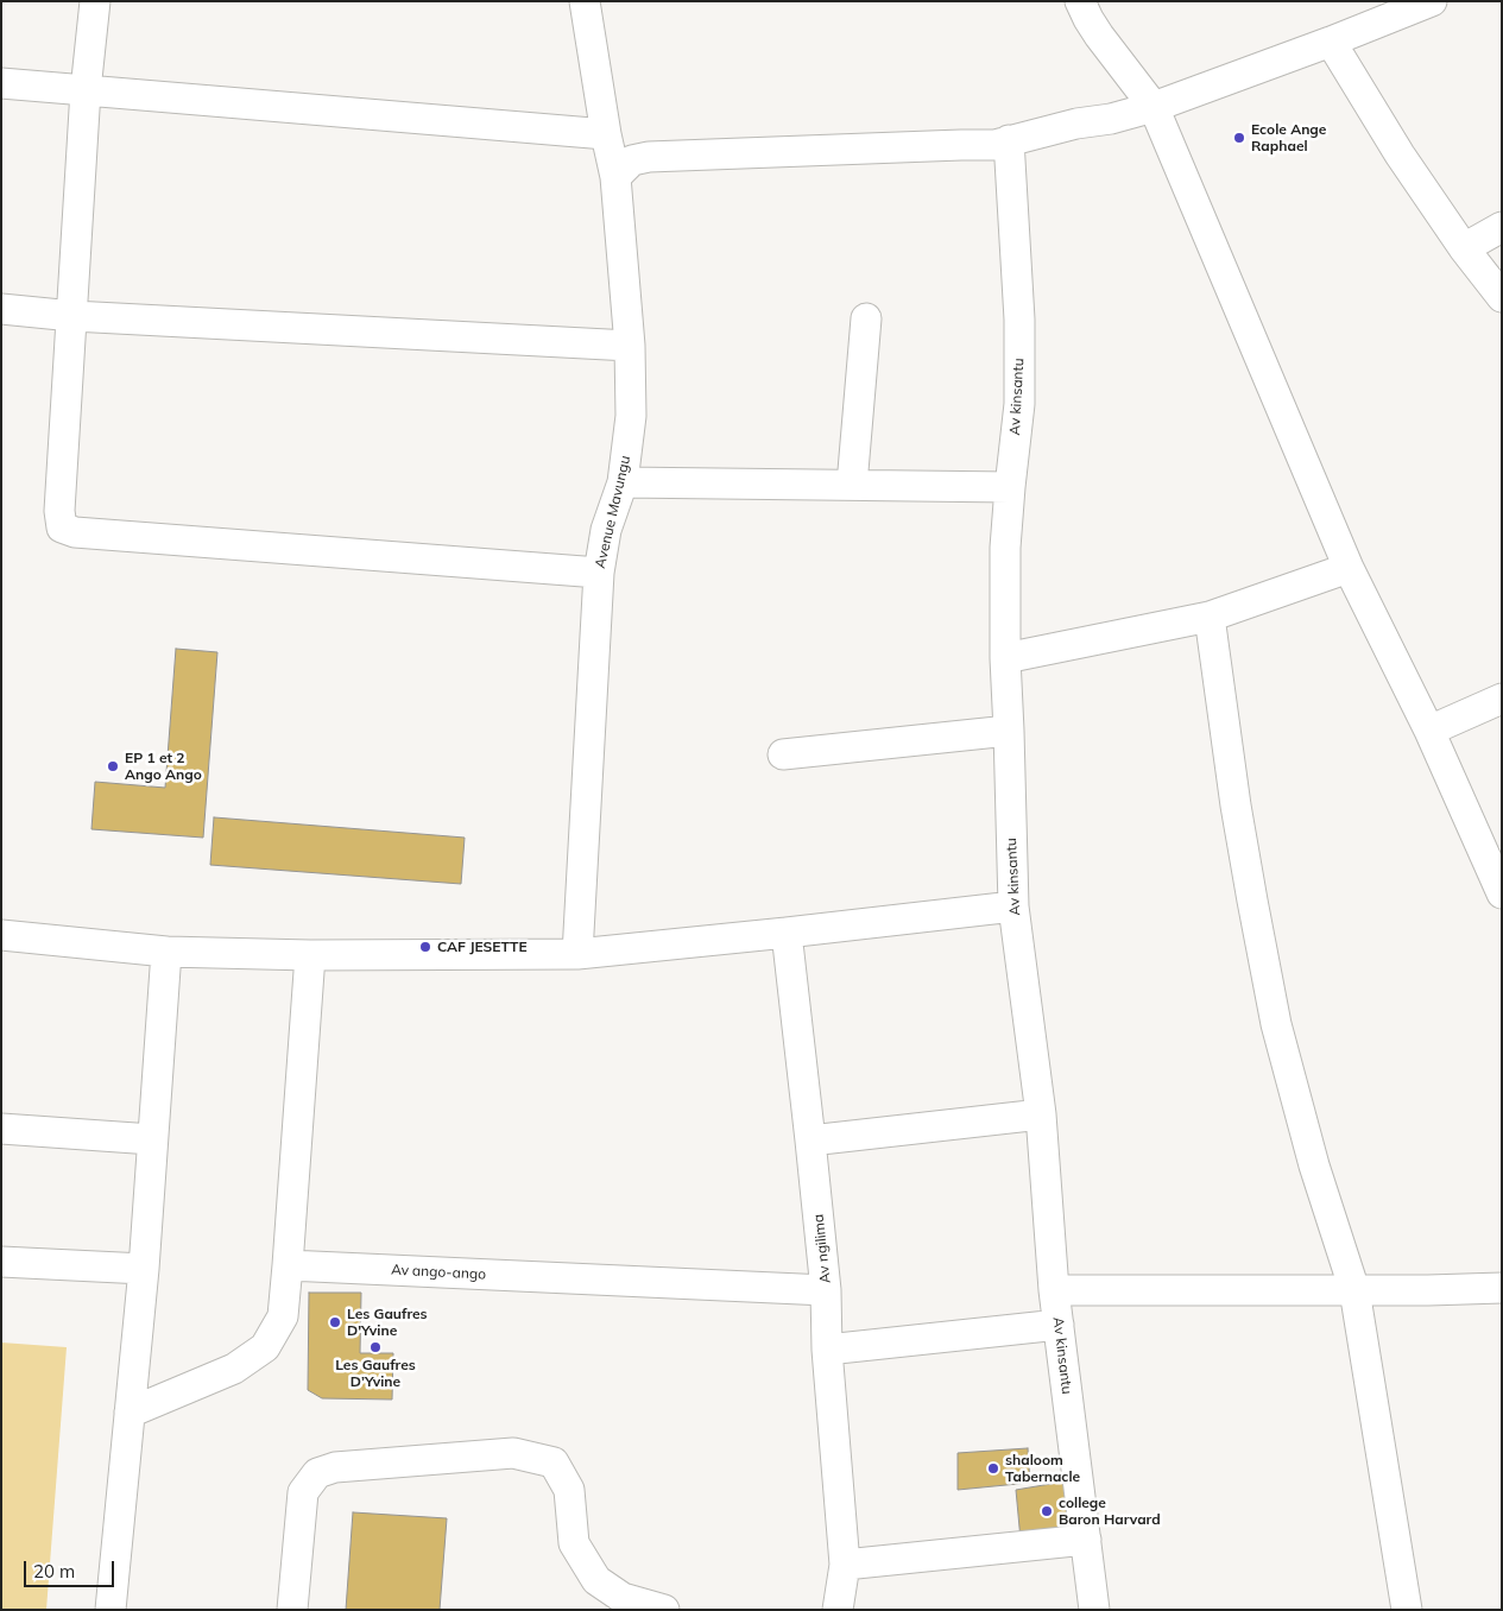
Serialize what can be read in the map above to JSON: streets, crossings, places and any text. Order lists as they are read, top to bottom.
{
  "streets": {
    "street": [
      "Av kinsantu",
      "Avenue Mavungu",
      "Av ngilima",
      "Av ango-ango"
    ]
  },
  "crossings": [
    ["Av ngilima", "Av ango-ango"]
  ],
  "places": [
    "Ecole Ange Raphael",
    "EP 1 et 2 Ango Ango",
    "CAF JESETTE",
    "Les Gaufres D'Yvine",
    "Les Gaufres D’Yvine",
    "shaloom Tabernacle",
    "college Baron Harvard"
  ],
  "scale_bar": "20 m"
}
